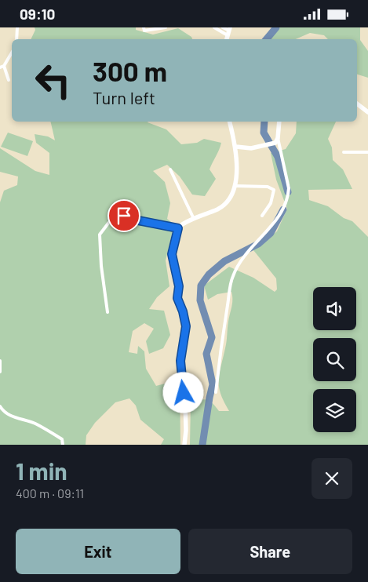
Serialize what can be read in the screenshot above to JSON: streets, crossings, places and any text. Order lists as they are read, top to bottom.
{
  "page": {
    "status": "09:10",
    "turn": ["300 m", "Turn left"],
    "heading": ["1 min", "400 m · 09:11"],
    "buttons": ["Exit", "Share"]
  }
}
